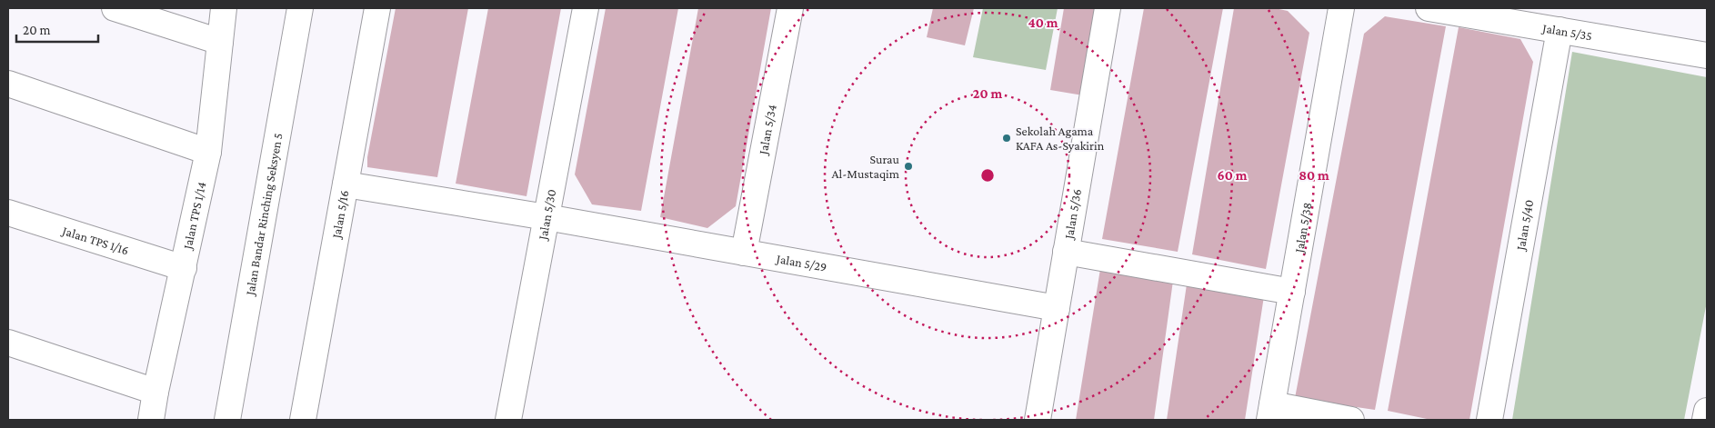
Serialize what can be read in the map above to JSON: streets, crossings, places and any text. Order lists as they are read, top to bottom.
{
  "streets": {
    "street": [
      "Jalan 5/35",
      "Jalan 5/34",
      "Jalan Bandar Rinching Seksyen 5",
      "Jalan 5/16",
      "Jalan 5/36",
      "Jalan 5/30",
      "Jalan TPS 1/14",
      "Jalan 5/40",
      "Jalan 5/38",
      "Jalan TPS 1/16",
      "Jalan 5/29"
    ]
  },
  "crossings": [
    ["Jalan 5/35", "Jalan 5/40"],
    ["Jalan 5/34", "Jalan 5/29"],
    ["Jalan 5/16", "Jalan 5/29"],
    ["Jalan 5/36", "Jalan 5/29"],
    ["Jalan 5/30", "Jalan 5/29"],
    ["Jalan TPS 1/14", "Jalan TPS 1/16"]
  ],
  "places": ["Sekolah Agama KAFA As-Syakirin", "Surau Al-Mustaqim"],
  "scale_bar": "20 m",
  "rings": [
    "40 m",
    "20 m",
    "60 m",
    "80 m"
  ]
}
